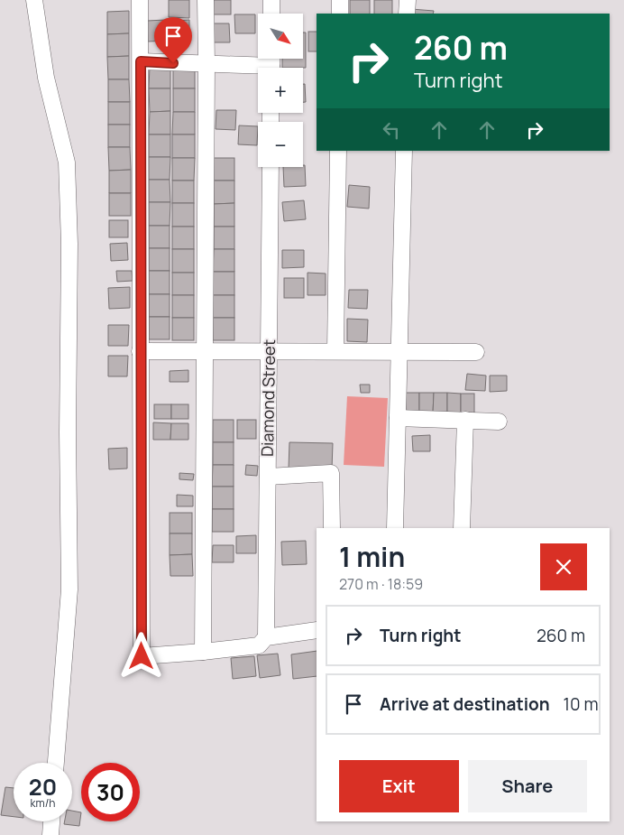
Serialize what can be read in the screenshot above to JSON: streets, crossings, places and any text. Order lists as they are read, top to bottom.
{
  "streets": {
    "street": ["Diamond Street"]
  },
  "north": "bottom right",
  "page": {
    "map_buttons": ["+", "−"],
    "turn": ["260 m", "Turn right"],
    "heading": ["1 min", "270 m · 18:59"],
    "list": [
      {
        "name": "Turn right",
        "value": "260 m"
      },
      {
        "name": "Arrive at destination",
        "value": "10 m"
      }
    ],
    "buttons": ["Exit", "Share"],
    "speed": "20 km/h",
    "limit": "30"
  }
}
